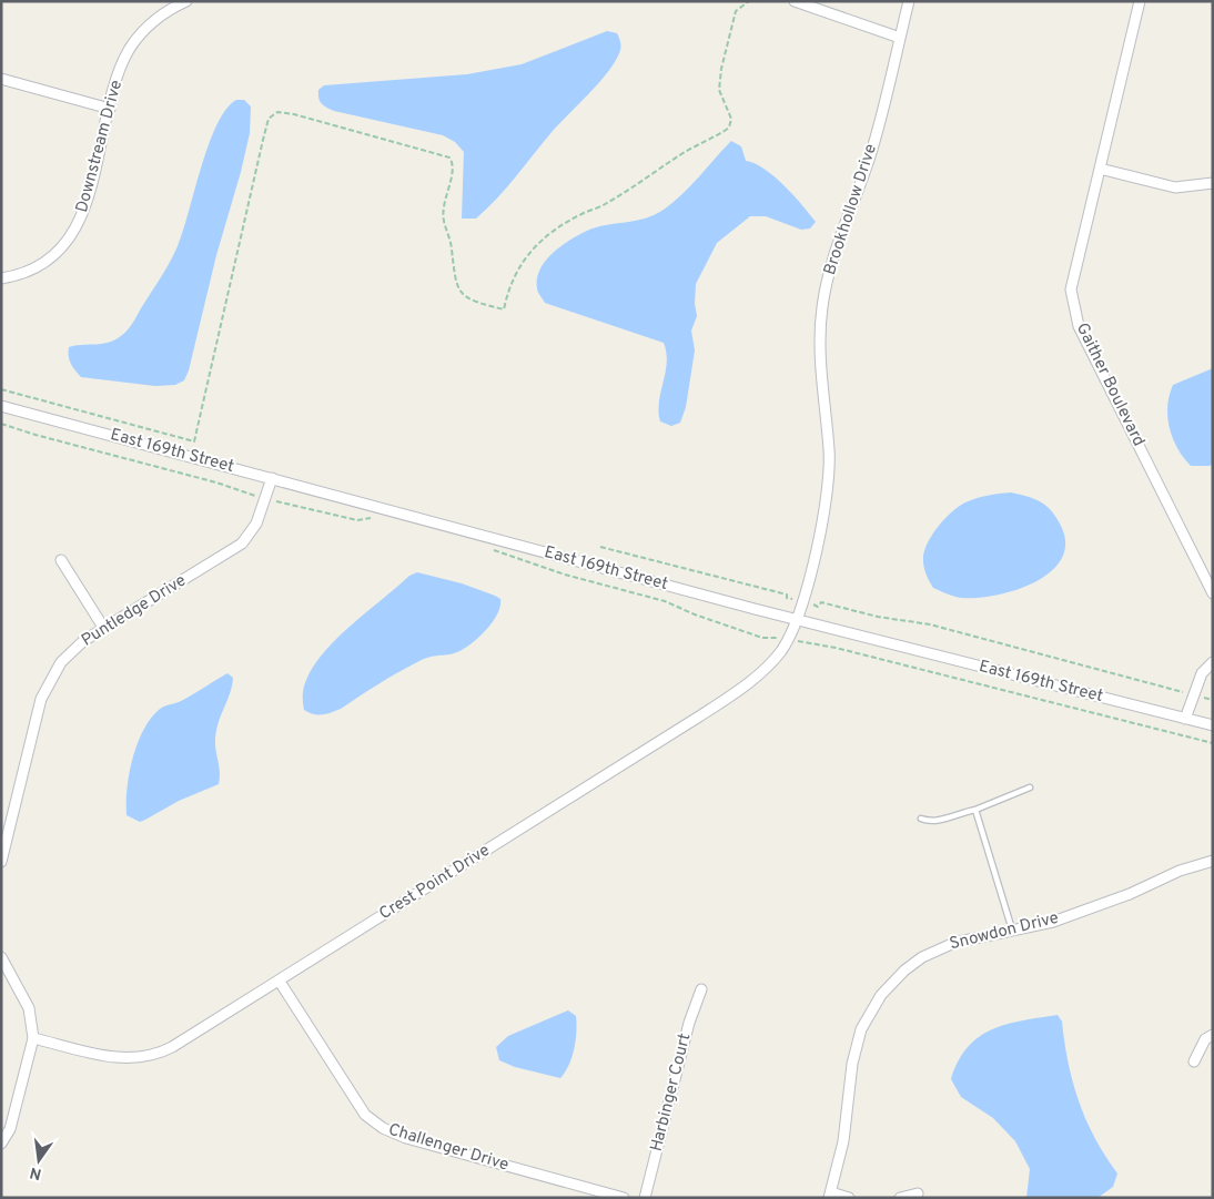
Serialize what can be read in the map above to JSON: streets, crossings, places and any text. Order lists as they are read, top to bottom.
{
  "streets": {
    "street": [
      "Downstream Drive",
      "Brookhollow Drive",
      "Gaither Boulevard",
      "East 169th Street",
      "Puntledge Drive",
      "Crest Point Drive",
      "Snowdon Drive",
      "Harbinger Court",
      "Challenger Drive"
    ]
  },
  "crossings": [
    ["Brookhollow Drive", "East 169th Street"],
    ["Brookhollow Drive", "Crest Point Drive"],
    ["East 169th Street", "Puntledge Drive"],
    ["East 169th Street", "Crest Point Drive"],
    ["Crest Point Drive", "Challenger Drive"]
  ],
  "north": "bottom"
}
